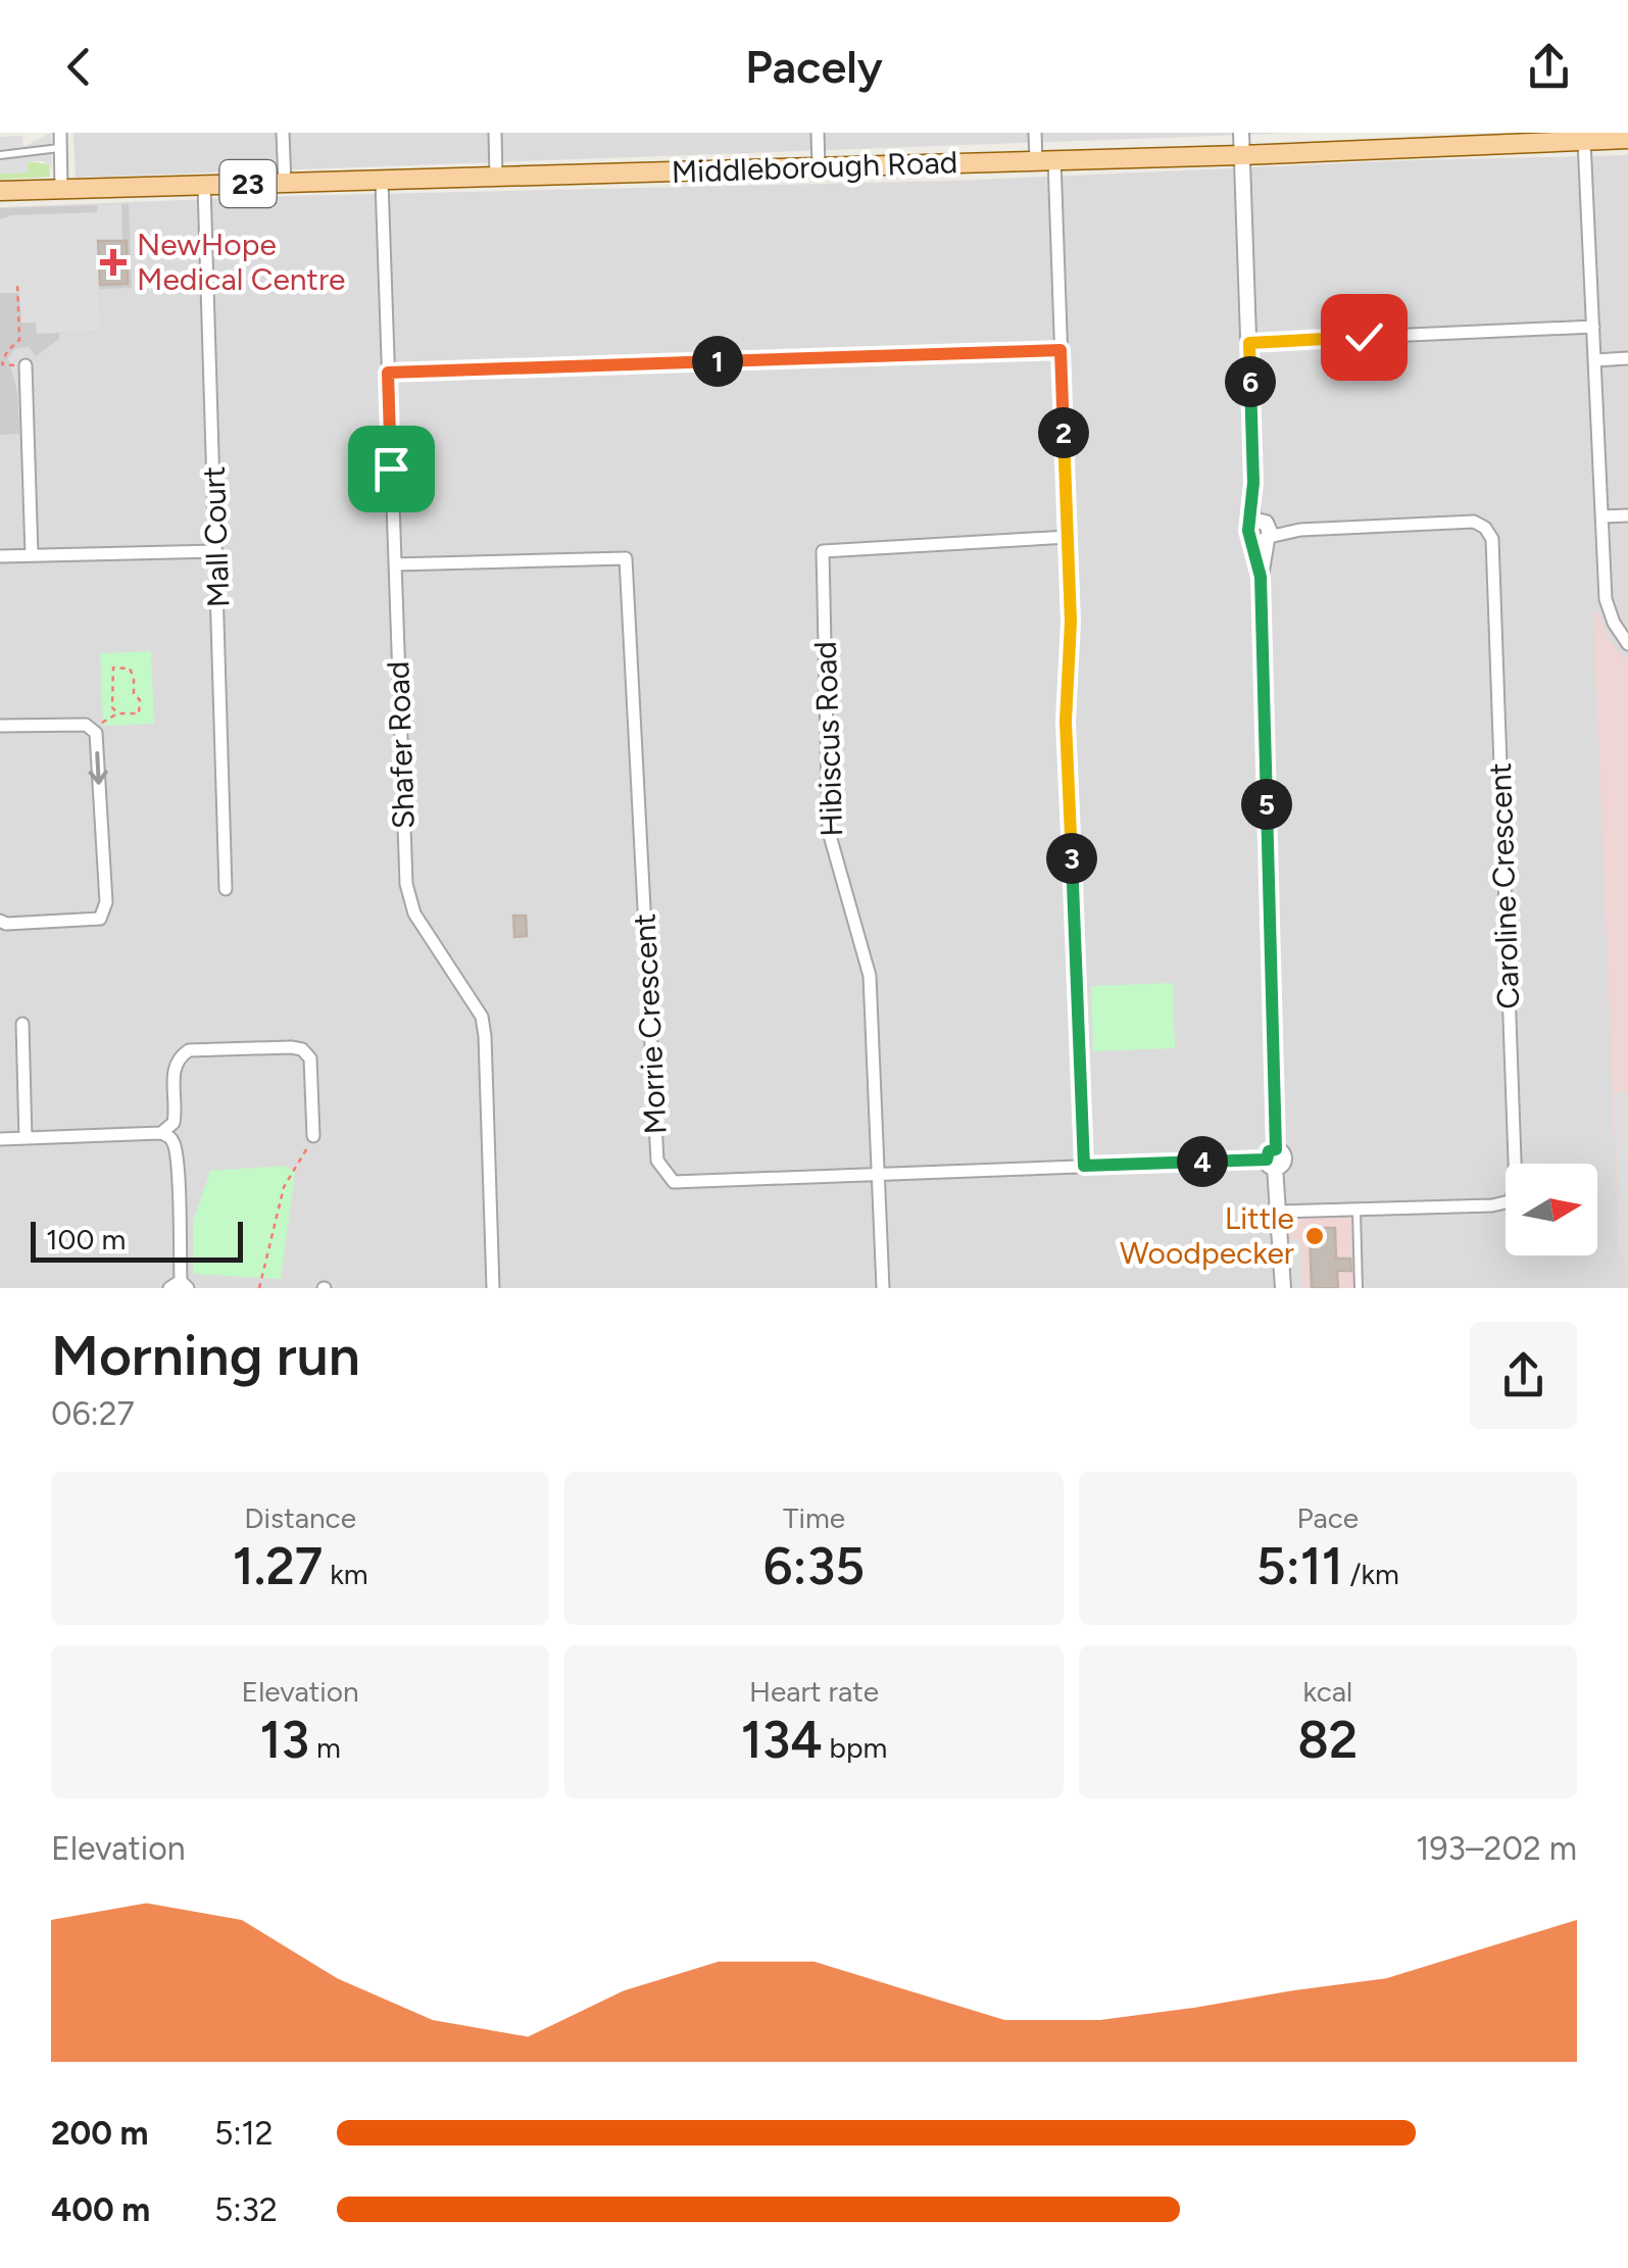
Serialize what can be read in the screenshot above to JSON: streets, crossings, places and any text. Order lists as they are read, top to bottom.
{
  "streets": {
    "main road": ["Middleborough Road", "23"],
    "street": [
      "Mall Court",
      "Hibiscus Road",
      "Shafer Road",
      "Caroline Crescent",
      "Morrie Crescent"
    ]
  },
  "crossings": [
    ["Middleborough Road", "Mall Court"],
    ["Middleborough Road", "Shafer Road"],
    ["Hibiscus Road", "Morrie Crescent"],
    ["Shafer Road", "Morrie Crescent"]
  ],
  "places": {
    "health": ["NewHope Medical Centre"],
    "other": ["Little Woodpecker"]
  },
  "scale_bar": "100 m",
  "north": "right",
  "page": {
    "header": "Pacely",
    "pins": [
      "1",
      "6",
      "2",
      "5",
      "3",
      "4"
    ],
    "scale": "100 m",
    "heading": ["Morning run", "06:27"],
    "stats": [
      ["Distance", "1.27 km"],
      ["Time", "6:35"],
      ["Pace", "5:11 /km"],
      ["Elevation", "13 m"],
      ["Heart rate", "134 bpm"],
      ["kcal", "82"]
    ],
    "chart": ["Elevation", "193–202 m"],
    "list": [
      {
        "name": "200 m",
        "note": "5:12"
      },
      {
        "name": "400 m",
        "note": "5:32"
      }
    ]
  }
}
